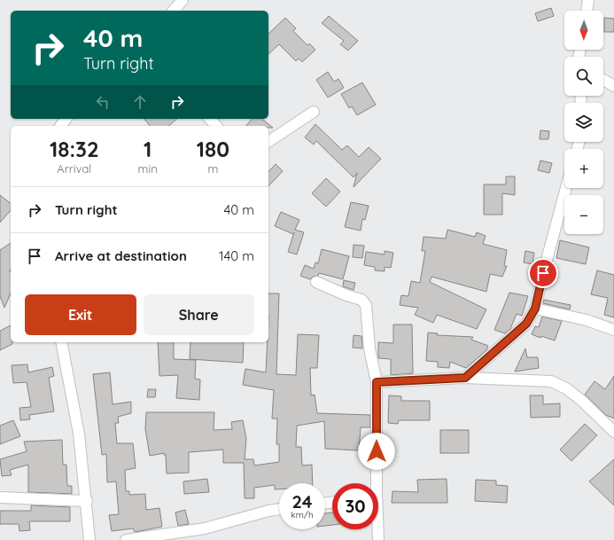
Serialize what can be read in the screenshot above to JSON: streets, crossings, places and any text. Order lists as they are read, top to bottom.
{
  "north": "bottom",
  "page": {
    "map_buttons": ["+", "−"],
    "turn": ["40 m", "Turn right"],
    "eta": [
      "18:32",
      "Arrival",
      "1",
      "min",
      "180",
      "m"
    ],
    "list": [
      {
        "name": "Turn right",
        "value": "40 m"
      },
      {
        "name": "Arrive at destination",
        "value": "140 m"
      }
    ],
    "buttons": ["Exit", "Share"],
    "speed": "24 km/h",
    "limit": "30"
  }
}
